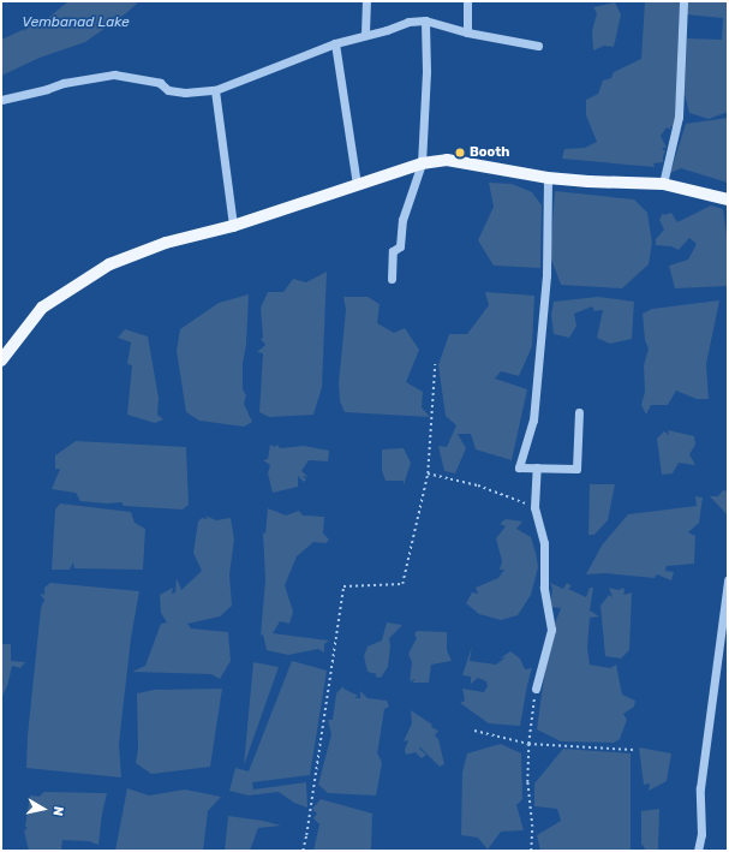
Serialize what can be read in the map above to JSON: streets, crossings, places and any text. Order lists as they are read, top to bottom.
{
  "water": ["Vembanad Lake"],
  "places": ["Booth"],
  "north": "right"
}
